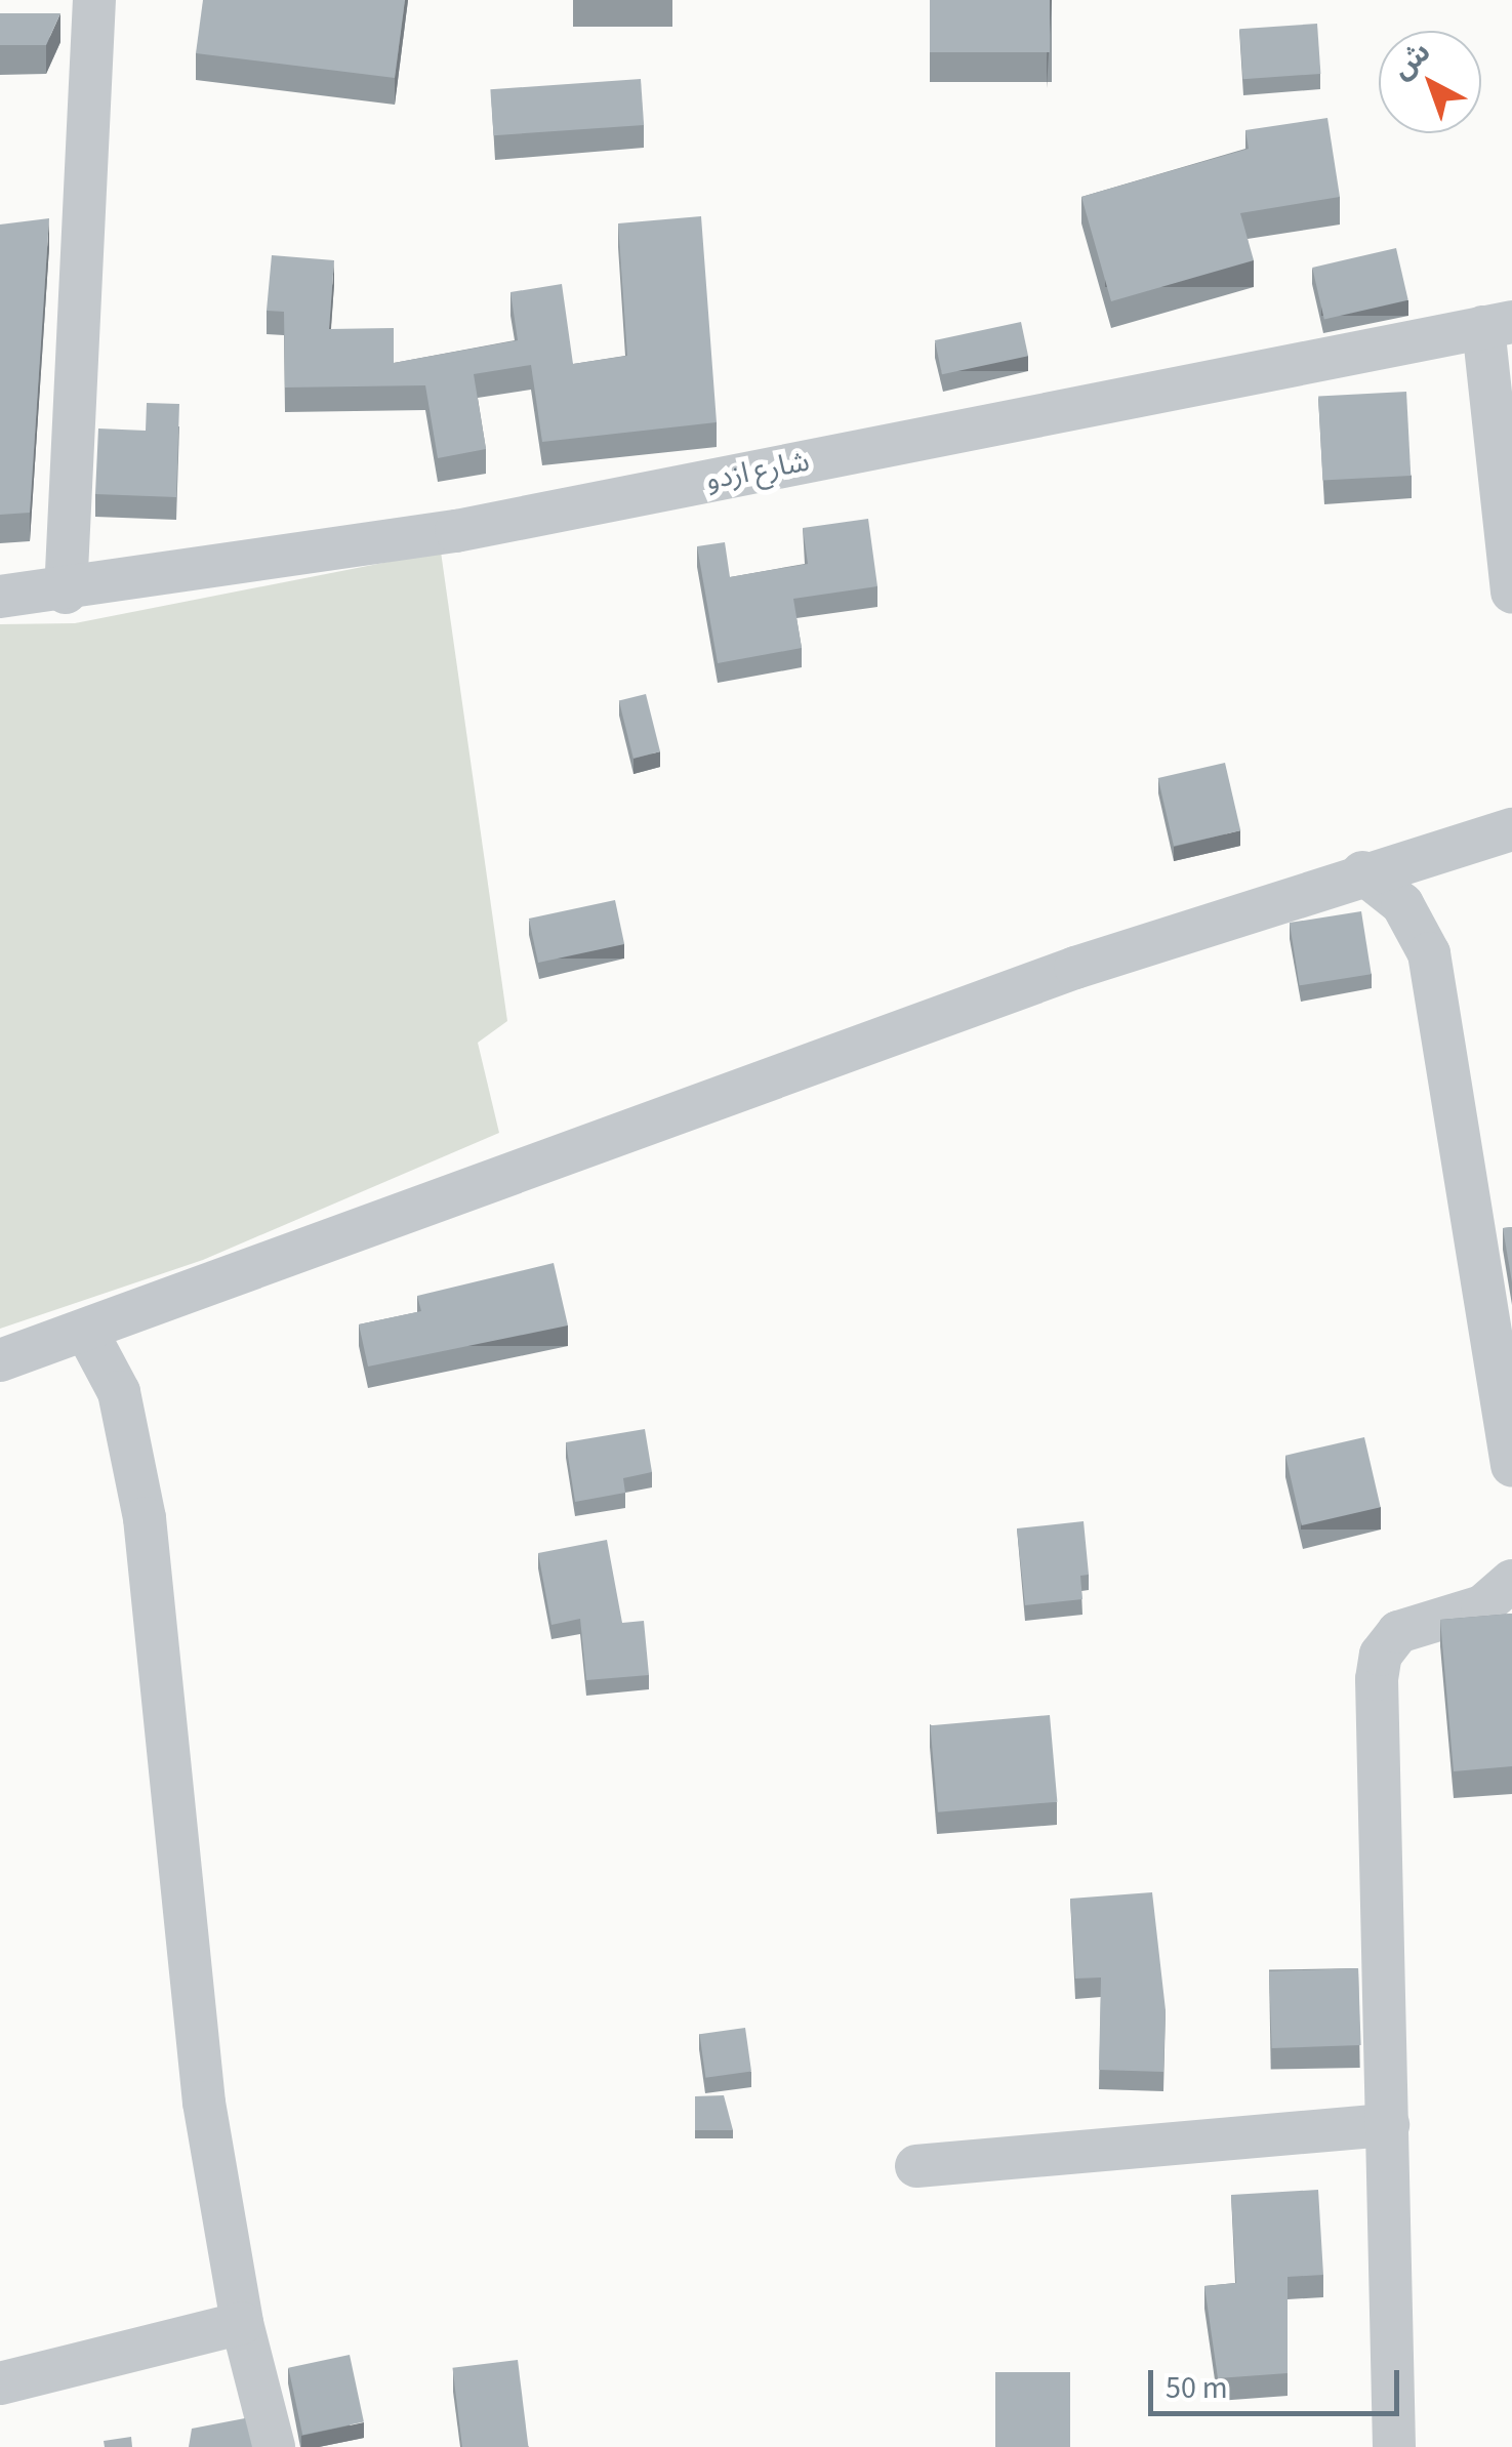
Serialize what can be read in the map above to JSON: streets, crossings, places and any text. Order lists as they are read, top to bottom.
{
  "streets": {
    "street": ["شارع ازدو"]
  },
  "scale_bar": "50 m",
  "north": "top left"
}
